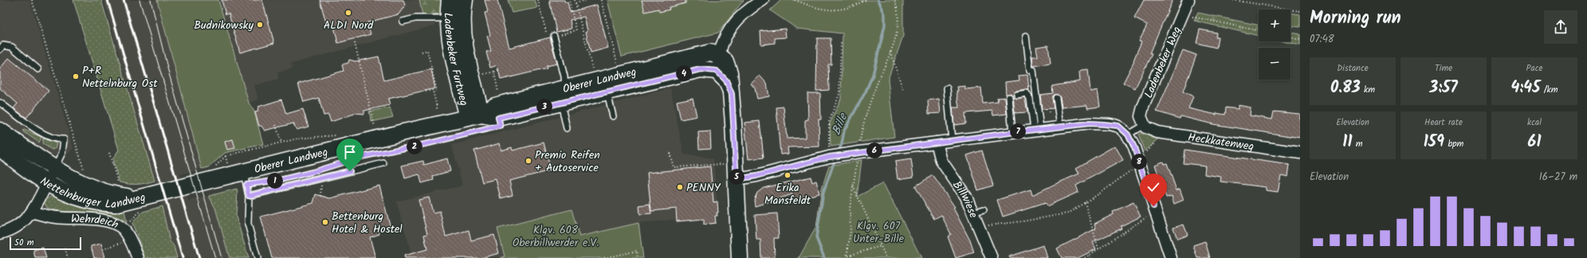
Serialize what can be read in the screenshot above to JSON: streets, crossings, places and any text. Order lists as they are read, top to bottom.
{
  "streets": {
    "main road": ["Ladenbeker Furtweg", "Oberer Landweg", "Nettelnburger Landweg"],
    "street": [
      "Ladenbeker Weg",
      "Heckkatenweg",
      "Billwiese",
      "Wehrdeich"
    ]
  },
  "crossings": [
    ["Ladenbeker Furtweg", "Oberer Landweg"],
    ["Ladenbeker Weg", "Heckkatenweg"],
    ["Oberer Landweg", "Nettelnburger Landweg"]
  ],
  "water": ["Bille"],
  "parks": ["Klgv. 607 Unter-Bille", "Klgv. 608 Oberbillwerder e.V."],
  "places": [
    "ALDI Nord",
    "Budnikowsky",
    "P+R Nettelnburg Ost",
    "Premio Reifen + Autoservice",
    "Erika Mansfeldt",
    "PENNY",
    "Bettenburg Hotel & Hostel"
  ],
  "scale_bar": "50 m",
  "page": {
    "heading": ["Morning run", "07:48"],
    "map_buttons": ["+", "−"],
    "stats": [
      ["Distance", "0.83 km"],
      ["Time", "3:57"],
      ["Pace", "4:45 /km"],
      ["Elevation", "11 m"],
      ["Heart rate", "159 bpm"],
      ["kcal", "61"]
    ],
    "pins": [
      "4",
      "3",
      "7",
      "2",
      "6",
      "8",
      "5",
      "1"
    ],
    "chart": ["Elevation", "16–27 m"],
    "scale": "50 m"
  }
}
